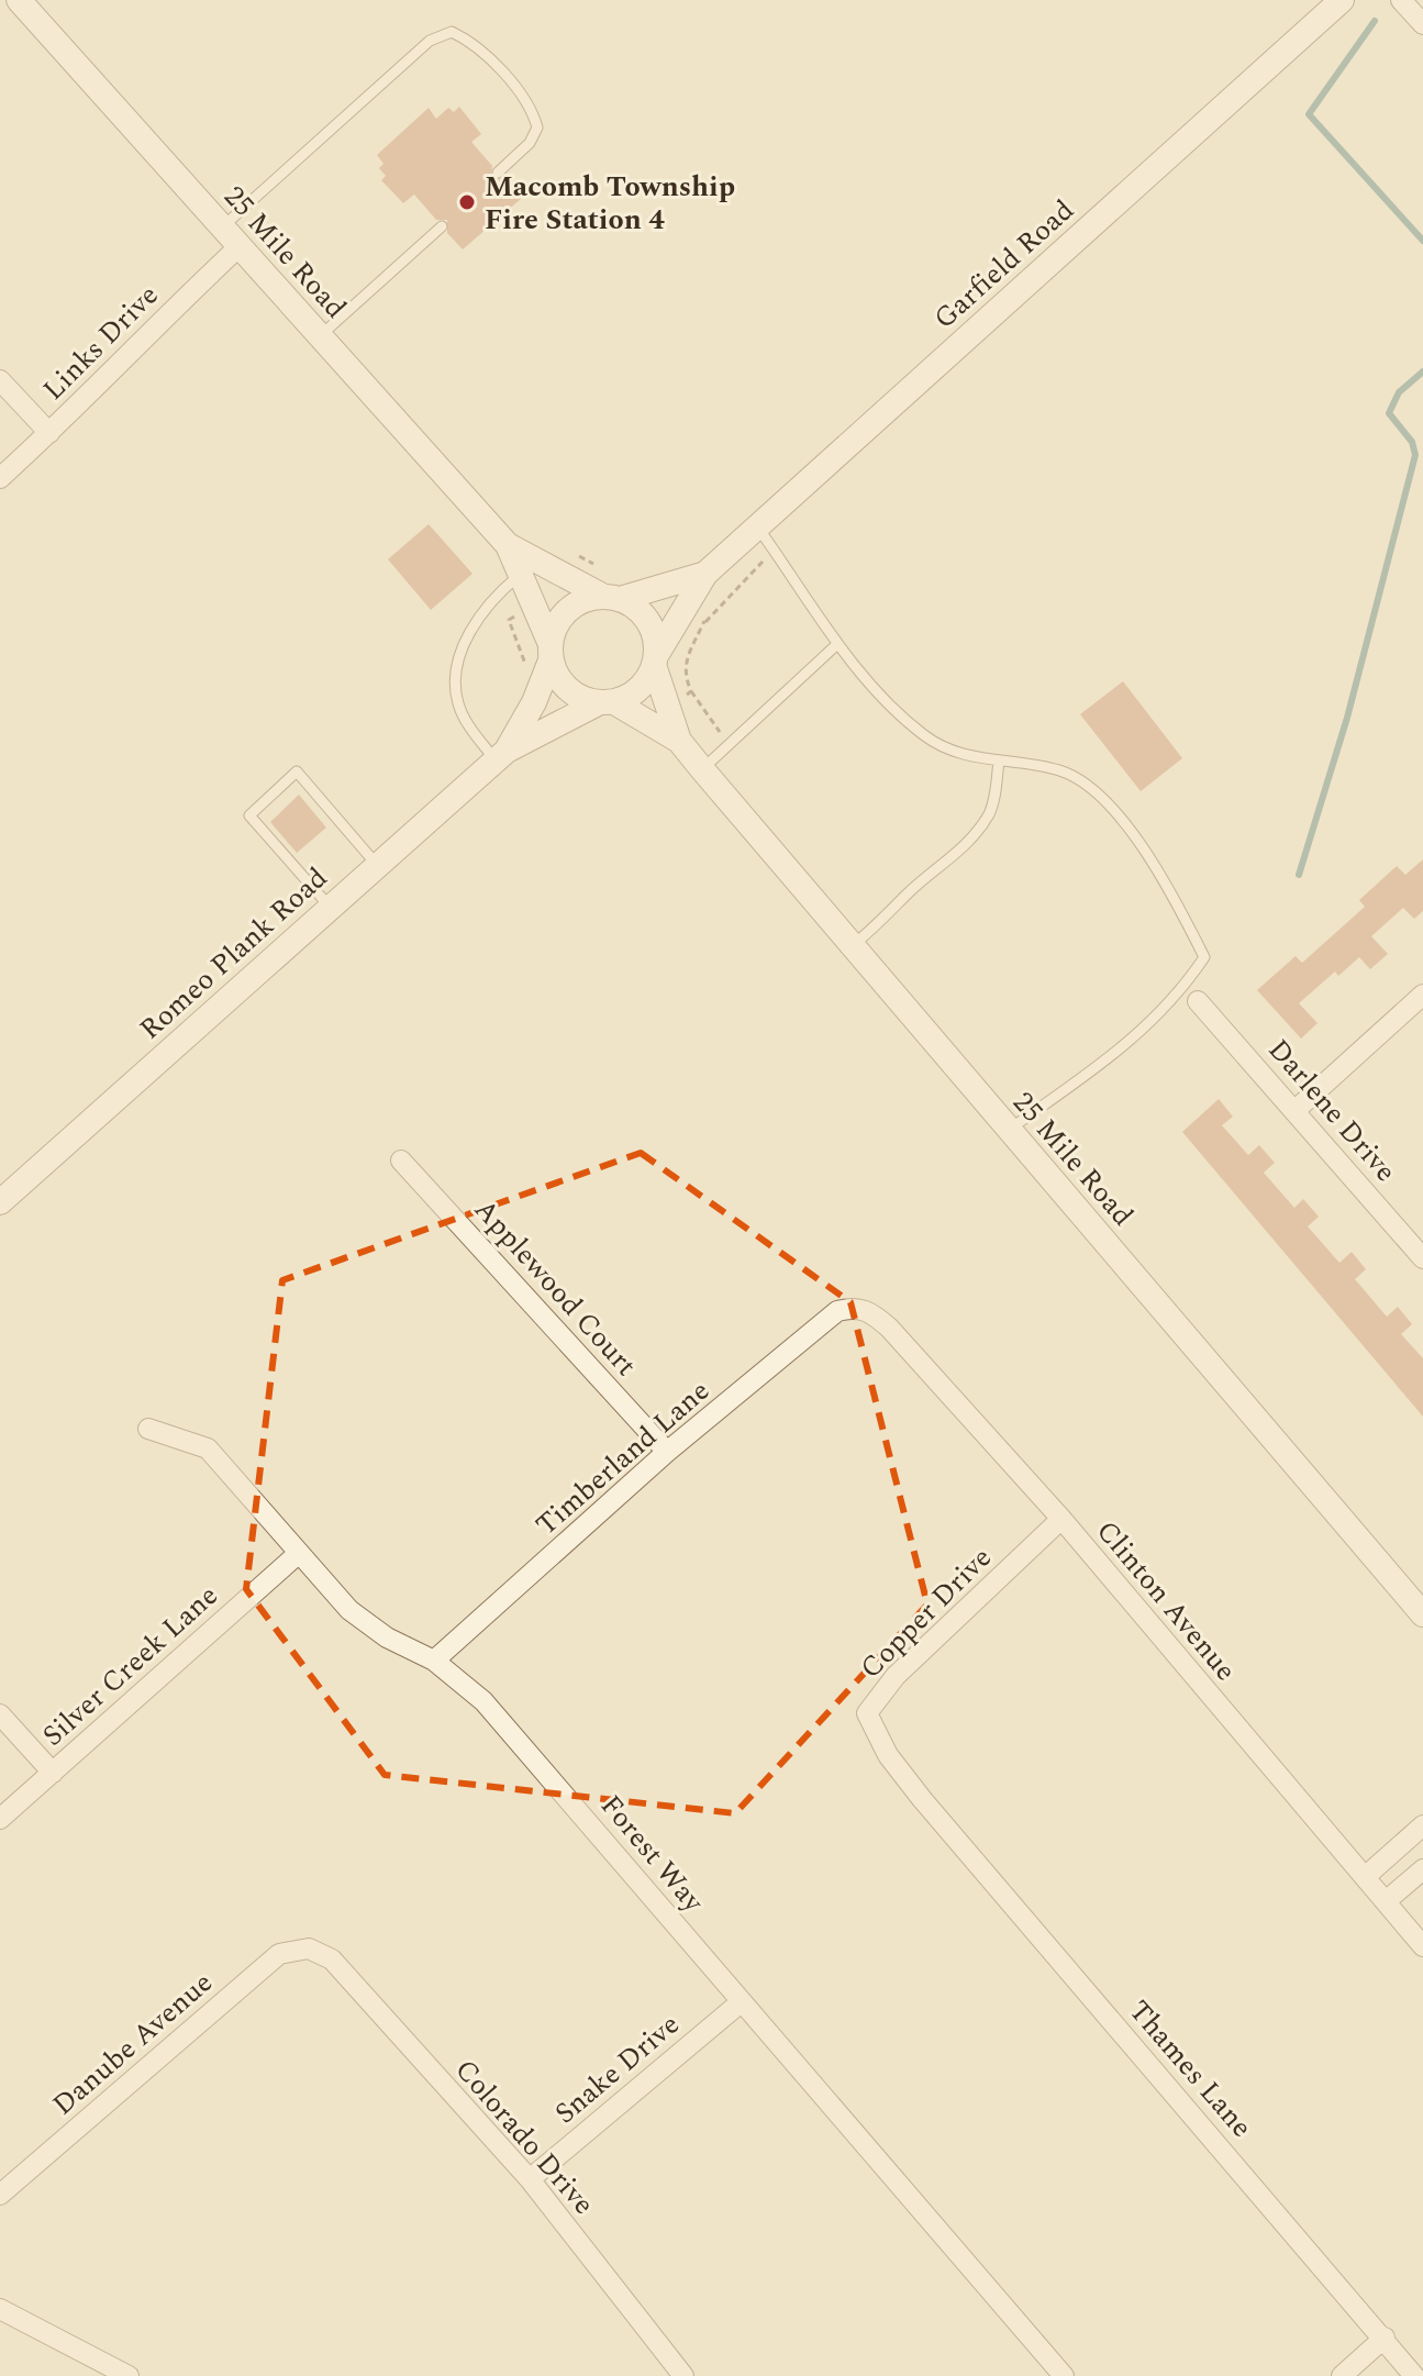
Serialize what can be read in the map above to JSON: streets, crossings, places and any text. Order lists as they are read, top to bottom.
{
  "streets": {
    "street": [
      "25 Mile Road",
      "Garfield Road",
      "Links Drive",
      "Romeo Plank Road",
      "Darlene Drive",
      "Applewood Court",
      "Timberland Lane",
      "Clinton Avenue",
      "Copper Drive",
      "Silver Creek Lane",
      "Forest Way",
      "Danube Avenue",
      "Snake Drive",
      "Thames Lane",
      "Colorado Drive"
    ]
  },
  "crossings": [
    ["25 Mile Road", "Garfield Road"],
    ["25 Mile Road", "Links Drive"],
    ["25 Mile Road", "Romeo Plank Road"],
    ["Garfield Road", "Romeo Plank Road"],
    ["Applewood Court", "Timberland Lane"],
    ["Timberland Lane", "Clinton Avenue"],
    ["Timberland Lane", "Forest Way"],
    ["Clinton Avenue", "Copper Drive"],
    ["Copper Drive", "Thames Lane"],
    ["Silver Creek Lane", "Forest Way"],
    ["Forest Way", "Snake Drive"],
    ["Danube Avenue", "Colorado Drive"],
    ["Snake Drive", "Colorado Drive"]
  ],
  "places": ["Macomb Township Fire Station 4"]
}
